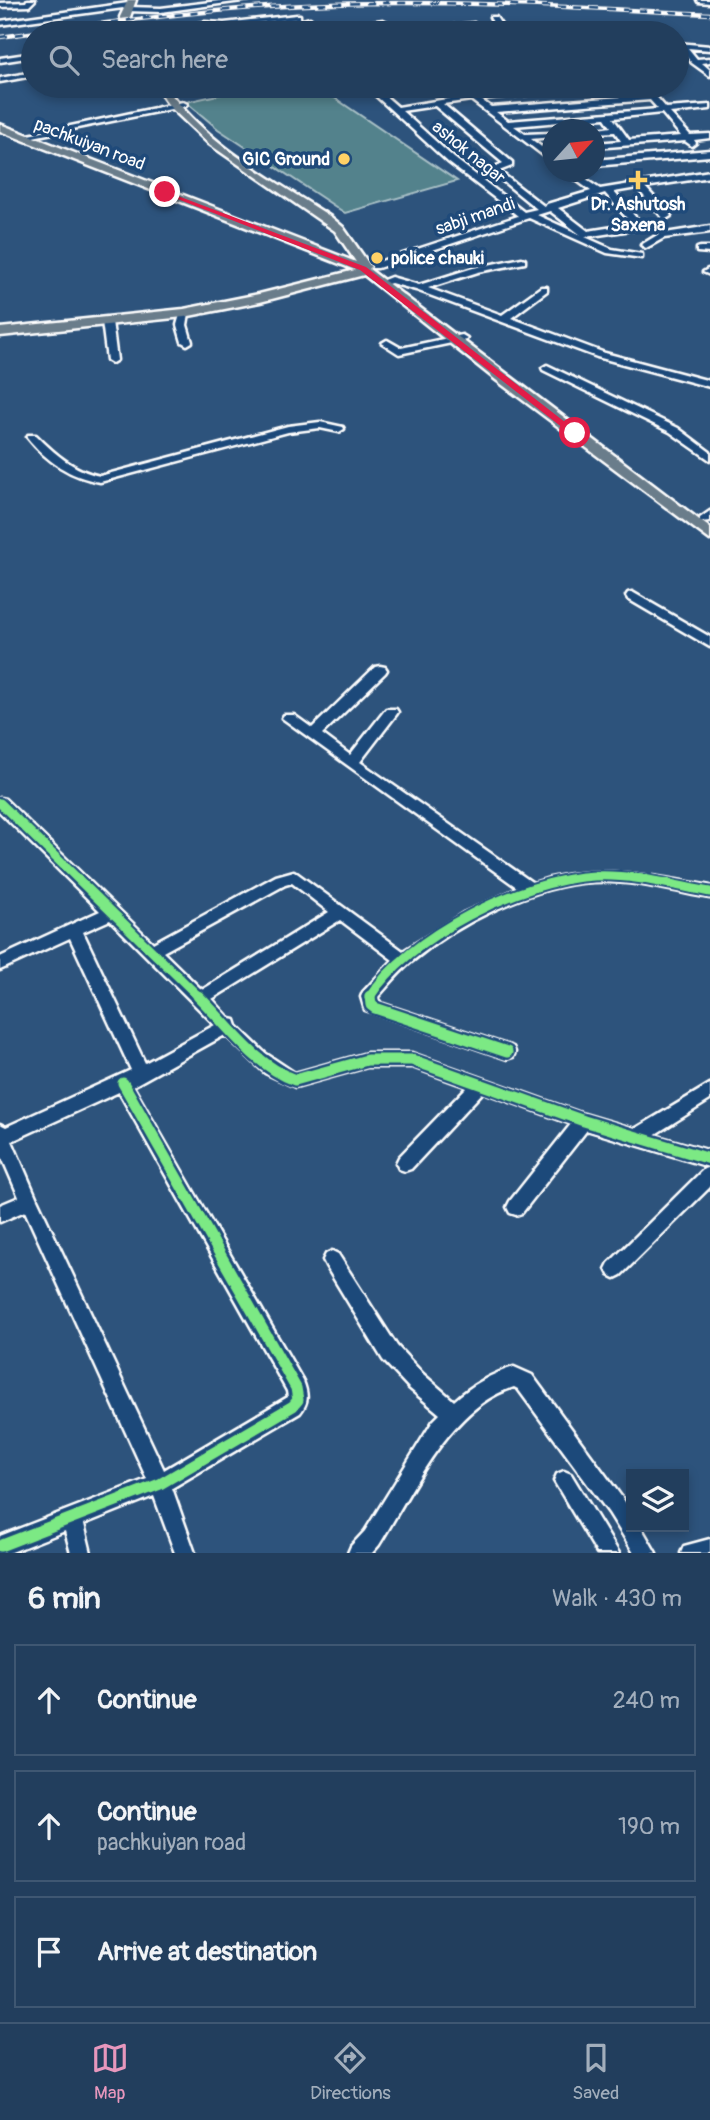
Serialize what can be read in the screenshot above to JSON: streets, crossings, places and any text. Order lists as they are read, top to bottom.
{
  "streets": {
    "main road": ["pachkuiyan road"],
    "street": ["ashok nagar", "sabji mandi"]
  },
  "crossings": [
    ["pachkuiyan road", "sabji mandi"],
    ["ashok nagar", "sabji mandi"]
  ],
  "places": {
    "other": ["GIC Ground", "police chauki"],
    "health": ["Dr. Ashutosh Saxena"]
  },
  "north": "top right",
  "page": {
    "search": "Search here",
    "heading": ["6 min", "Walk · 430 m"],
    "list": [
      ["Continue", "240 m"],
      ["Continue", "pachkuiyan road", "190 m"],
      "Arrive at destination"
    ],
    "nav": ["Map", "Directions", "Saved"]
  }
}
